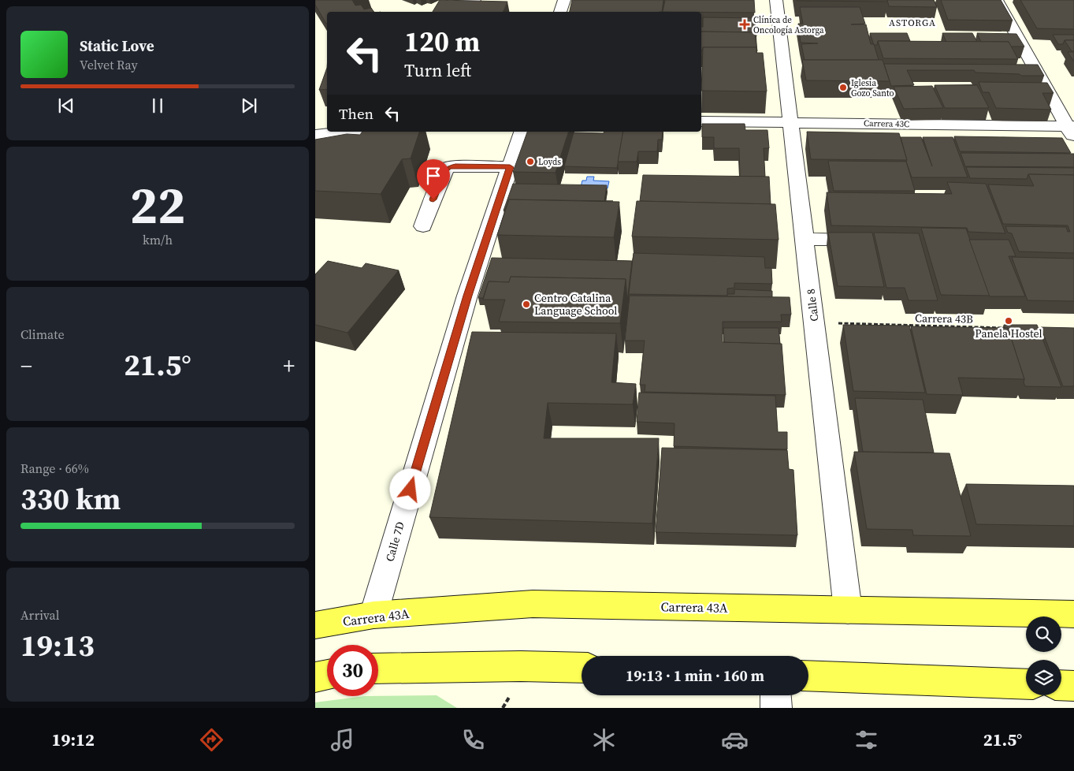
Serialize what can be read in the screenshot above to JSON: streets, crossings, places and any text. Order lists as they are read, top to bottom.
{
  "streets": {
    "main road": ["Carrera 43A"],
    "street": ["Carrera 43C", "Calle 8", "Calle 7D"],
    "path": ["Carrera 43B"]
  },
  "crossings": [
    ["Carrera 43C", "Calle 8"],
    ["Calle 8", "Carrera 43B"],
    ["Calle 8", "Carrera 43A"],
    ["Calle 7D", "Carrera 43A"]
  ],
  "districts": ["ASTORGA"],
  "places": {
    "health": ["Clínica de Oncología Astorga"],
    "other": [
      "Iglesia Gozo Santo",
      "Loyds",
      "Centro Catalina Language School",
      "Panela Hostel"
    ]
  },
  "page": {
    "turn": ["120 m", "Turn left"],
    "song": ["Static Love", "Velvet Ray"],
    "then": "Then",
    "tile": [
      ["22", "km/h"],
      "Climate",
      ["Range · 66%", "330 km"],
      ["Arrival", "19:13"]
    ],
    "heat": ["−", "21.5°", "+"],
    "limit": "30",
    "trip": "19:13 · 1 min · 160 m",
    "tabs": ["19:12", "21.5°"]
  }
}
